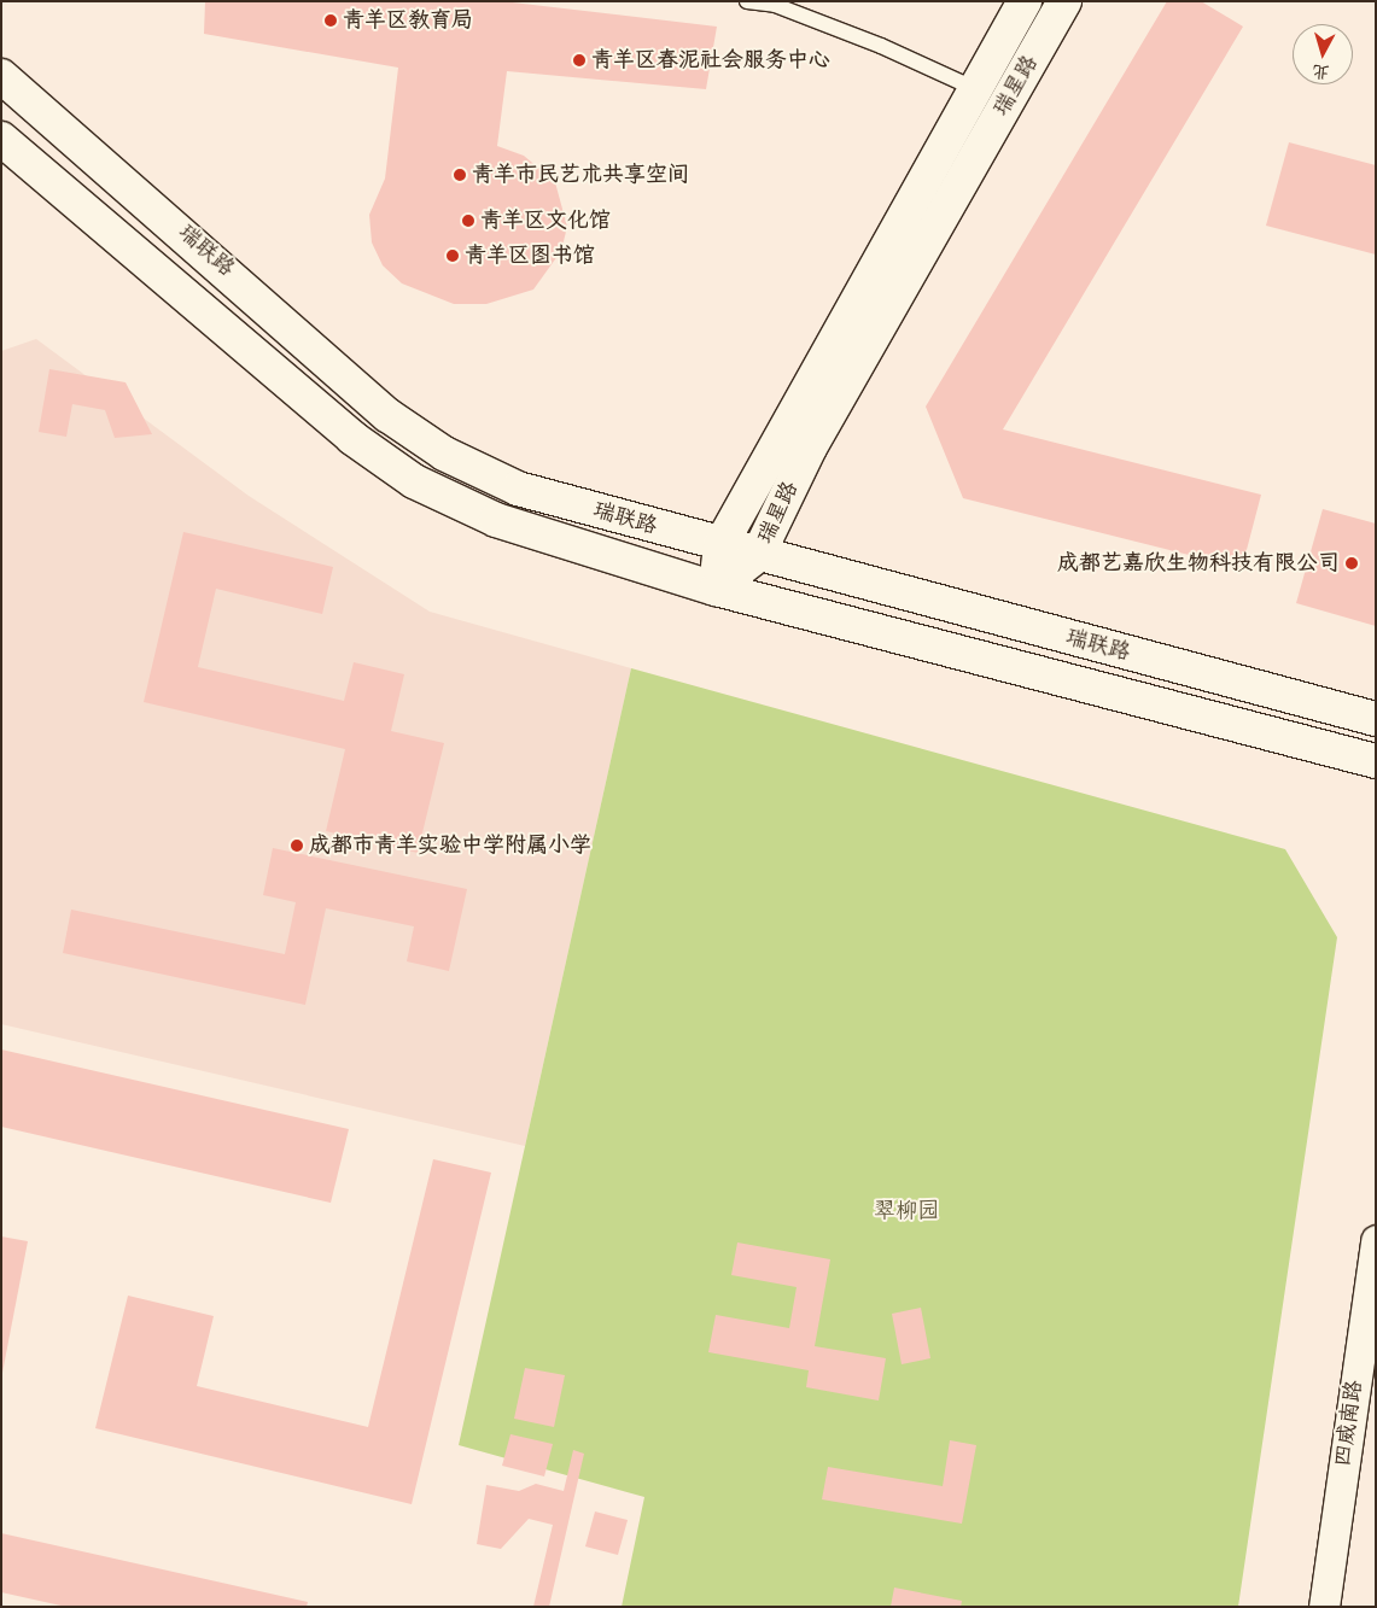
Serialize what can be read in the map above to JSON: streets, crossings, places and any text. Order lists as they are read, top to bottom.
{
  "streets": {
    "main road": ["瑞星路", "瑞联路"],
    "street": ["四威南路"]
  },
  "crossings": [
    ["瑞星路", "瑞联路"]
  ],
  "parks": ["翠柳园"],
  "places": [
    "青羊区教育局",
    "青羊区春泥社会服务中心",
    "青羊市民艺术共享空间",
    "青羊区文化馆",
    "青羊区图书馆",
    "成都艺嘉欣生物科技有限公司",
    "成都市青羊实验中学附属小学"
  ],
  "north": "bottom"
}
